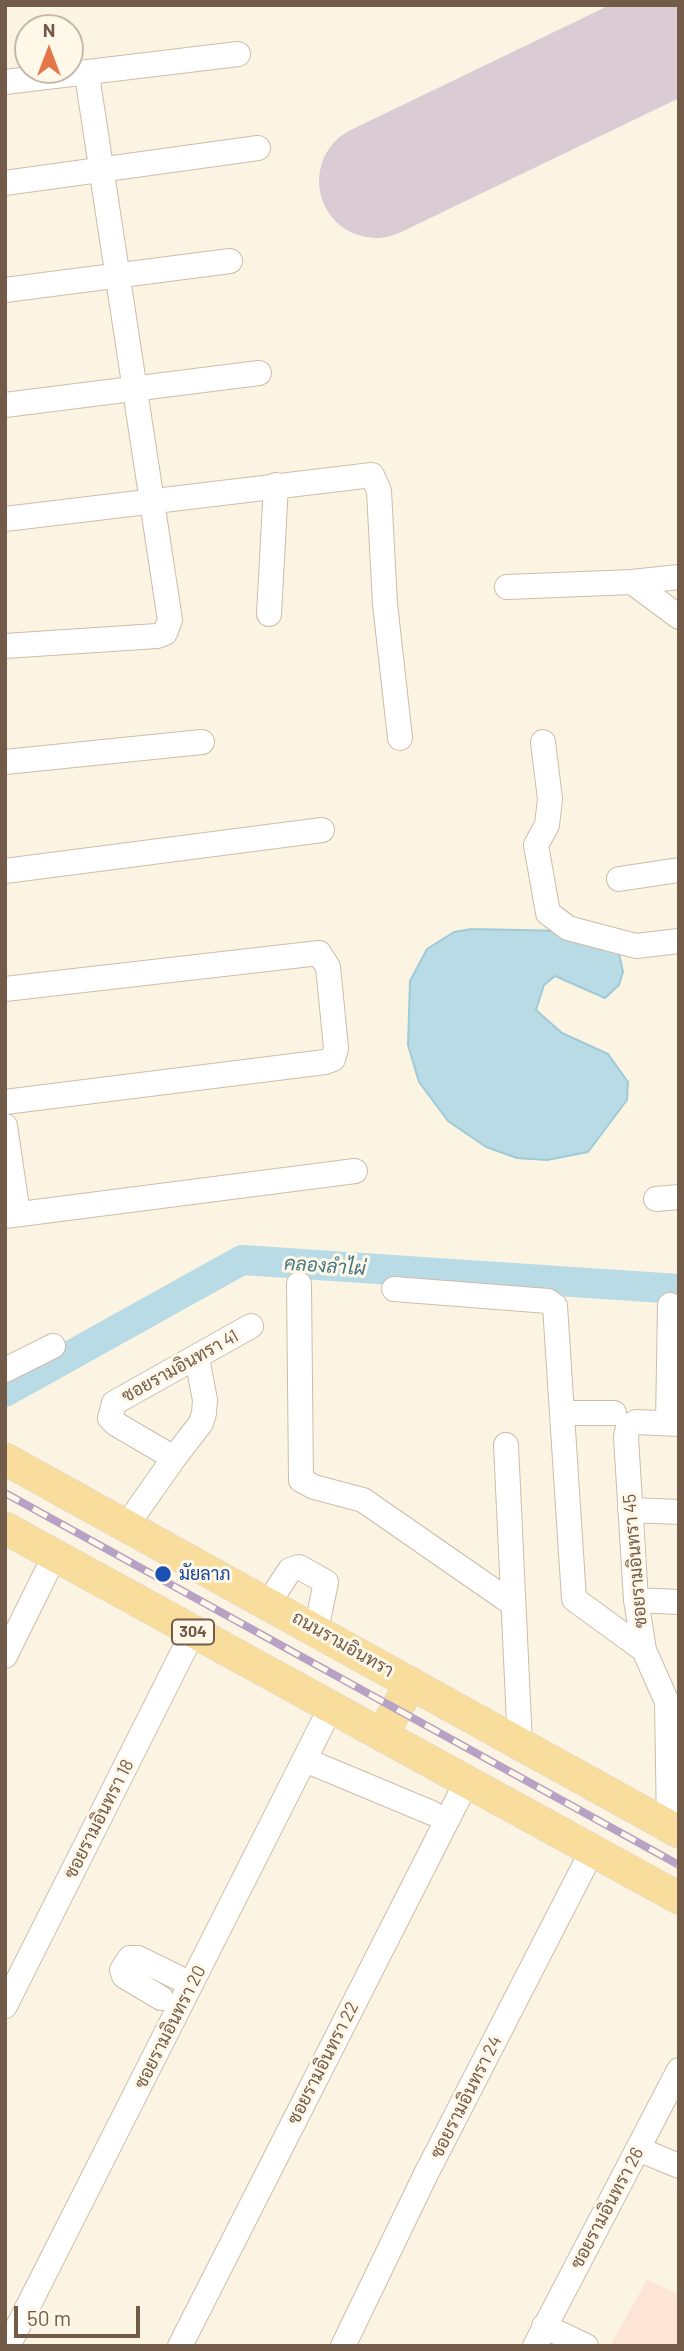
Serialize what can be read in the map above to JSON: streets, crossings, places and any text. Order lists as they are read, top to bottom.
{
  "streets": {
    "main road": ["304", "ถนนรามอินทรา"],
    "street": [
      "ซอยรามอินทรา 41",
      "ซอยรามอินทรา 45",
      "ซอยรามอินทรา 18",
      "ซอยรามอินทรา 20",
      "ซอยรามอินทรา 22",
      "ซอยรามอินทรา 24",
      "ซอยรามอินทรา 26"
    ]
  },
  "crossings": [
    ["ซอยรามอินทรา 45", "ถนนรามอินทรา"],
    ["304", "ซอยรามอินทรา 18"],
    ["304", "ซอยรามอินทรา 20"],
    ["304", "ซอยรามอินทรา 22"],
    ["304", "ซอยรามอินทรา 24"]
  ],
  "water": ["คลองลำไผ่"],
  "places": ["มัยลาภ"],
  "scale_bar": "50 m",
  "north": "top"
}
